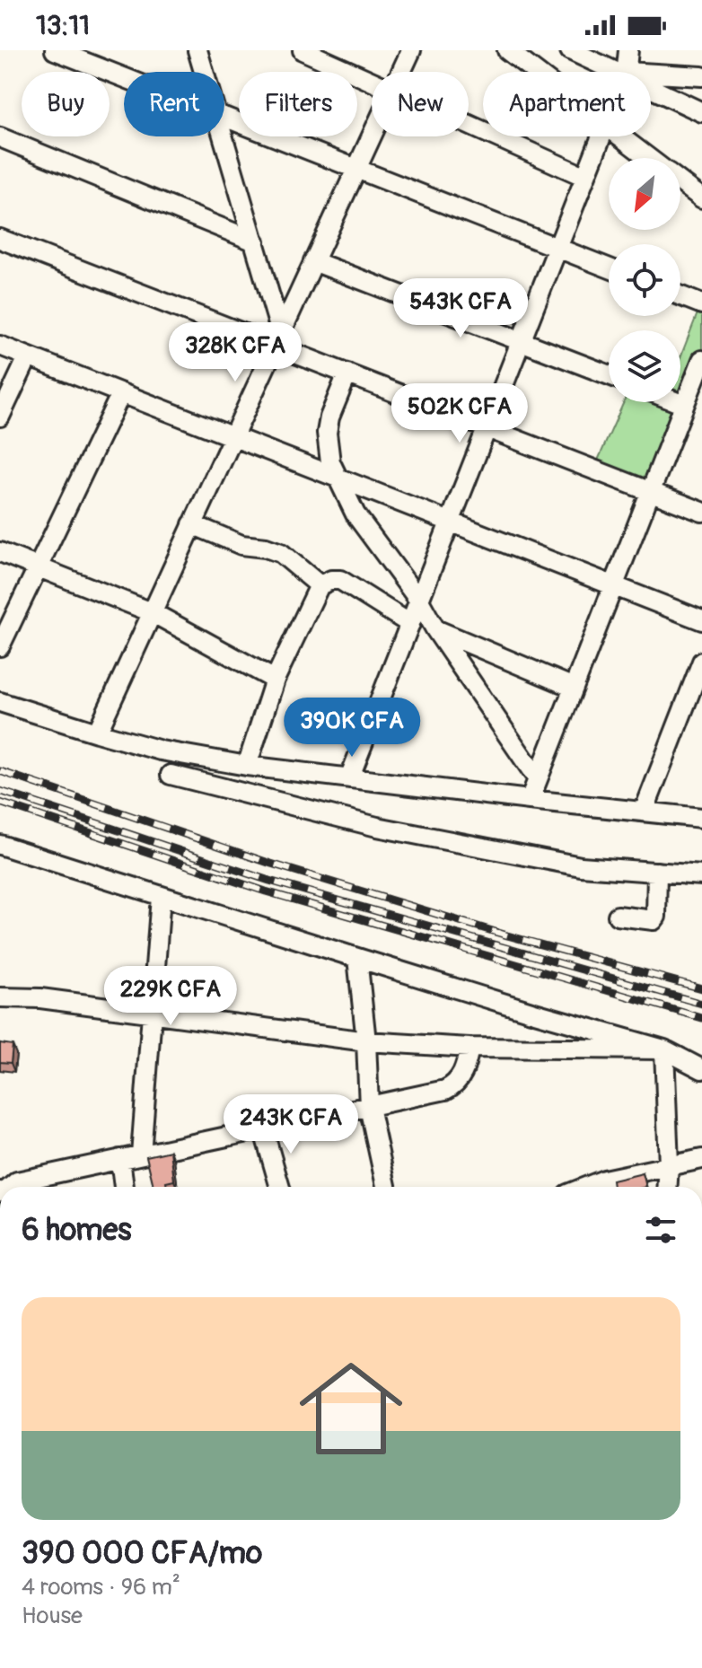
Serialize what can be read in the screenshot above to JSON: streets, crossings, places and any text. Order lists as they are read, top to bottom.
{
  "north": "bottom left",
  "page": {
    "status": "13:11",
    "chip": [
      "Buy",
      "Rent",
      "Filters",
      "New",
      "Apartment"
    ],
    "price": [
      "543K CFA",
      "328K CFA",
      "502K CFA",
      "390K CFA",
      "229K CFA",
      "243K CFA"
    ],
    "heading": "6 homes",
    "list": [
      {
        "name": "390 000 CFA/mo",
        "note": "4 rooms · 96 m² · House"
      }
    ]
  }
}
